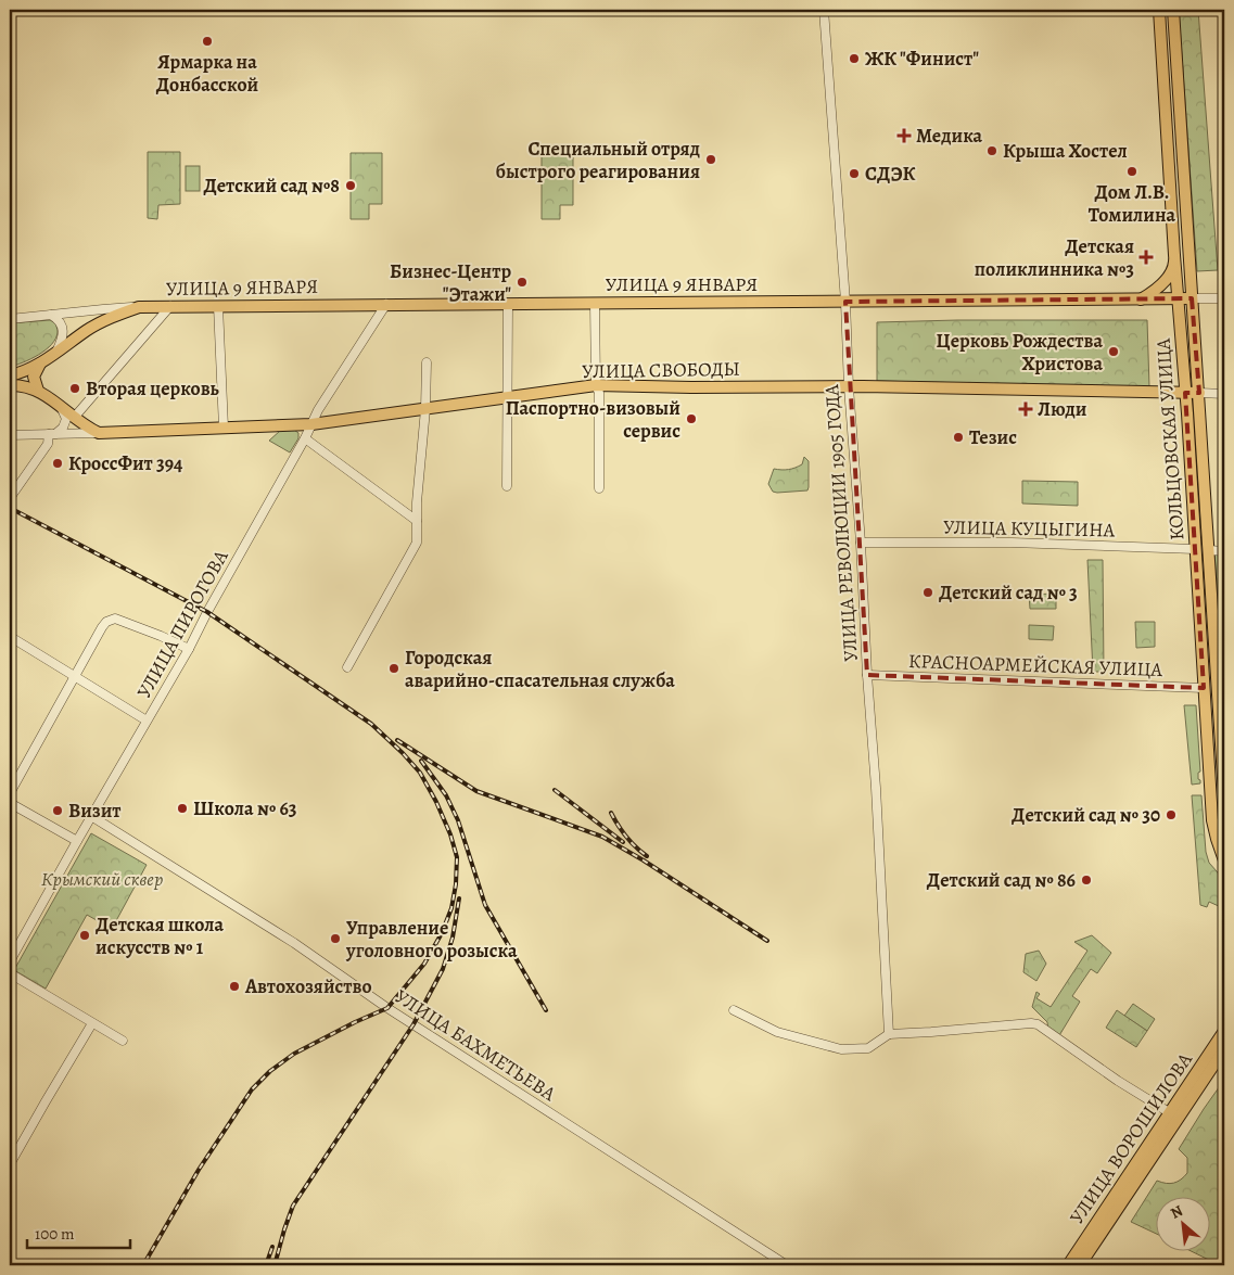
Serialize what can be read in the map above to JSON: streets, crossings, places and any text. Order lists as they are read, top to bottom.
{
  "streets": {
    "main road": [
      "УЛИЦА 9 ЯНВАРЯ",
      "УЛИЦА СВОБОДЫ",
      "КОЛЬЦОВСКАЯ УЛИЦА",
      "УЛИЦА ВОРОШИЛОВА"
    ],
    "street": [
      "УЛИЦА РЕВОЛЮЦИИ 1905 ГОДА",
      "УЛИЦА КУЦЫГИНА",
      "УЛИЦА ПИРОГОВА",
      "КРАСНОАРМЕЙСКАЯ УЛИЦА",
      "УЛИЦА БАХМЕТЬЕВА"
    ]
  },
  "crossings": [
    ["УЛИЦА 9 ЯНВАРЯ", "КОЛЬЦОВСКАЯ УЛИЦА"],
    ["УЛИЦА 9 ЯНВАРЯ", "УЛИЦА РЕВОЛЮЦИИ 1905 ГОДА"],
    ["УЛИЦА 9 ЯНВАРЯ", "УЛИЦА ПИРОГОВА"],
    ["УЛИЦА СВОБОДЫ", "КОЛЬЦОВСКАЯ УЛИЦА"],
    ["УЛИЦА СВОБОДЫ", "УЛИЦА РЕВОЛЮЦИИ 1905 ГОДА"],
    ["УЛИЦА СВОБОДЫ", "УЛИЦА ПИРОГОВА"],
    ["КОЛЬЦОВСКАЯ УЛИЦА", "УЛИЦА КУЦЫГИНА"],
    ["КОЛЬЦОВСКАЯ УЛИЦА", "КРАСНОАРМЕЙСКАЯ УЛИЦА"],
    ["УЛИЦА РЕВОЛЮЦИИ 1905 ГОДА", "УЛИЦА КУЦЫГИНА"],
    ["УЛИЦА РЕВОЛЮЦИИ 1905 ГОДА", "КРАСНОАРМЕЙСКАЯ УЛИЦА"],
    ["УЛИЦА ПИРОГОВА", "УЛИЦА БАХМЕТЬЕВА"]
  ],
  "parks": ["Крымский сквер"],
  "places": {
    "other": [
      "Ярмарка на Донбасской",
      "ЖК \"Финист\"",
      "Крыша Хостел",
      "Специальный отряд быстрого реагирования",
      "Дом Л.В. Томилина",
      "СДЭК",
      "Детский сад №8",
      "Бизнес-Центр \"Этажи\"",
      "Церковь Рождества Христова",
      "Вторая церковь",
      "Паспортно-визовый сервис",
      "Тезис",
      "КроссФит 394",
      "Детский сад № 3",
      "Городская аварийно-спасательная служба",
      "Школа № 63",
      "Визит",
      "Детский сад № 30",
      "Детский сад № 86",
      "Детская школа искусств № 1",
      "Управление уголовного розыска",
      "Автохозяйство"
    ],
    "health": ["Медика", "Детская поликлинника №3", "Люди"]
  },
  "scale_bar": "100 m",
  "north": "top left"
}
